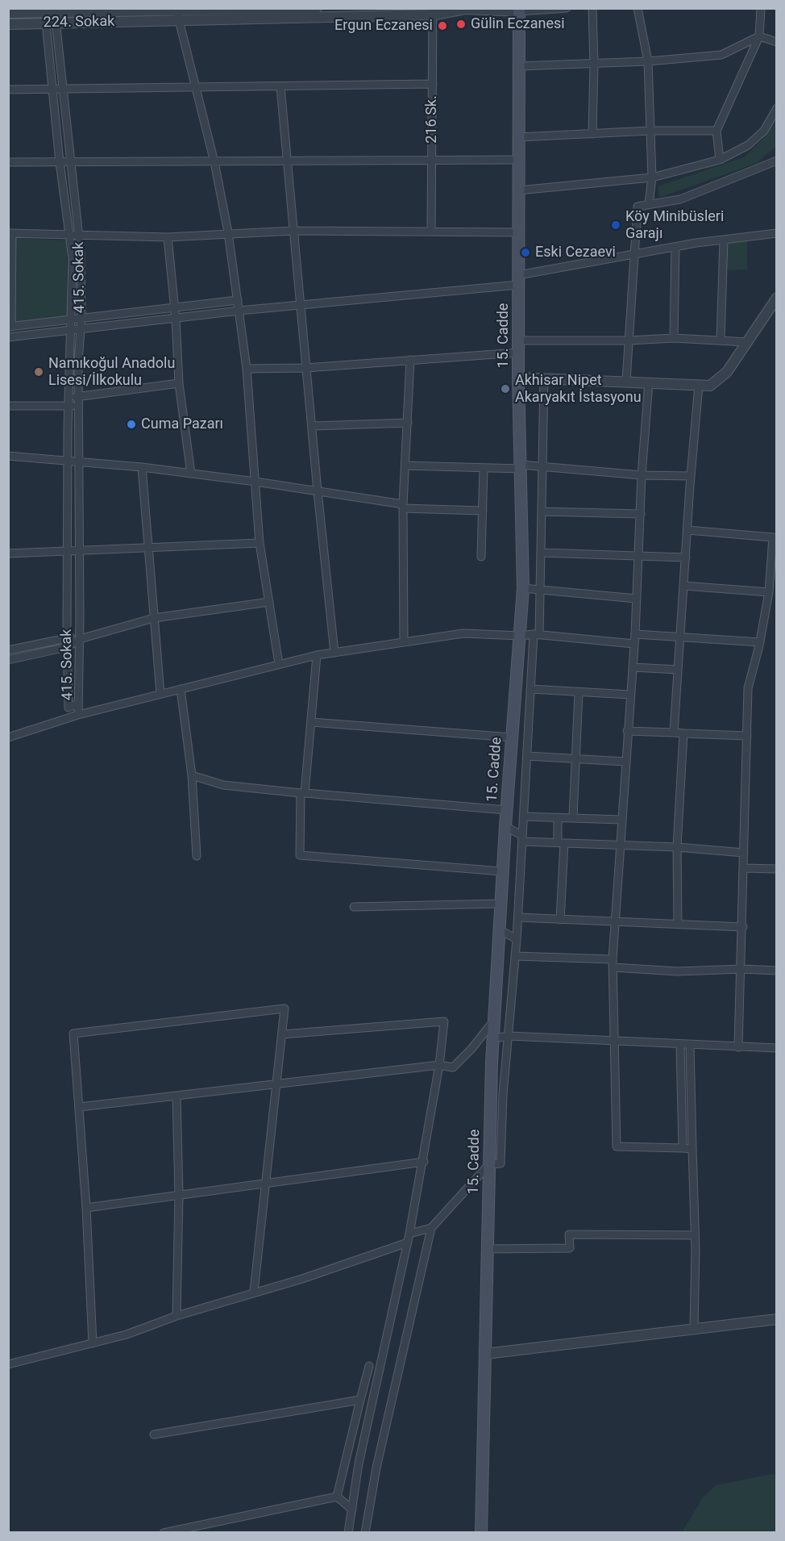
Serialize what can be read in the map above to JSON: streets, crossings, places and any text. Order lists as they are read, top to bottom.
{
  "streets": {
    "main road": ["15. Cadde"],
    "street": ["224. Sokak", "216 Sk.", "415. Sokak"]
  },
  "crossings": [
    ["224. Sokak", "216 Sk."],
    ["224. Sokak", "415. Sokak"],
    ["224. Sokak", "15. Cadde"]
  ],
  "places": [
    "Gülin Eczanesi",
    "Ergun Eczanesi",
    "Köy Minibüsleri Garajı",
    "Eski Cezaevi",
    "Namıkoğul Anadolu Lisesi/İlkokulu",
    "Akhisar Nipet Akaryakıt İstasyonu",
    "Cuma Pazarı"
  ]
}
